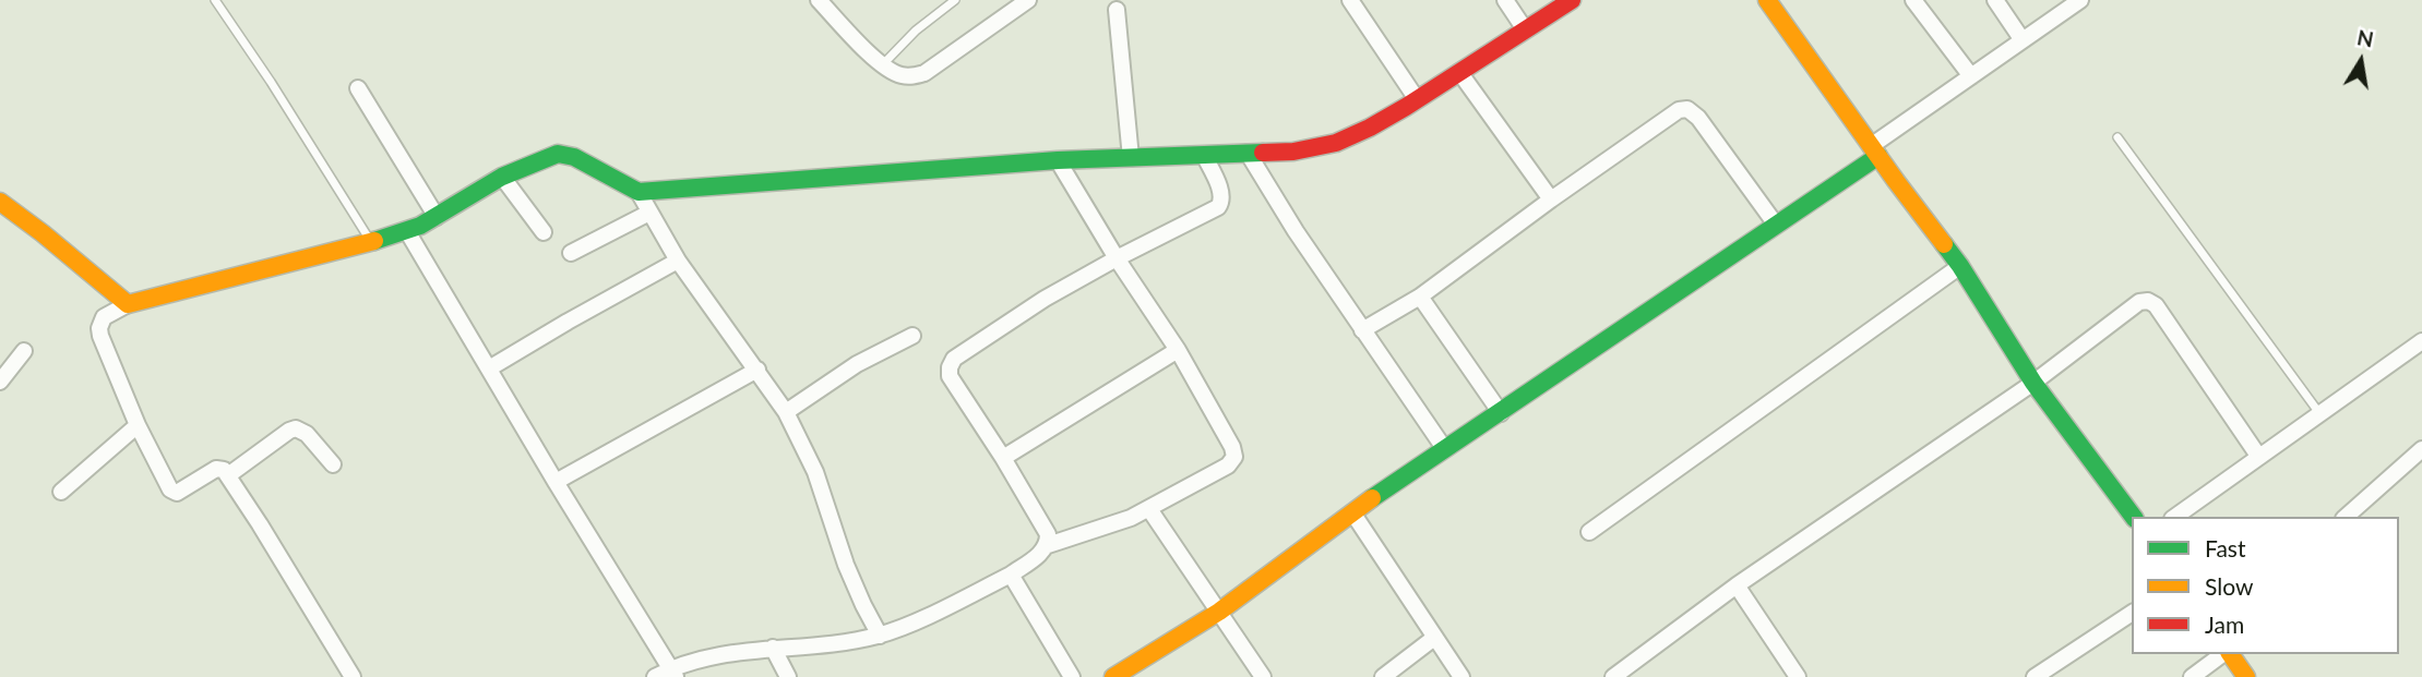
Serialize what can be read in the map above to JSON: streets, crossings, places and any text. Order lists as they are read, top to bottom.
{
  "legend": ["Fast", "Slow", "Jam"],
  "north": "top"
}
